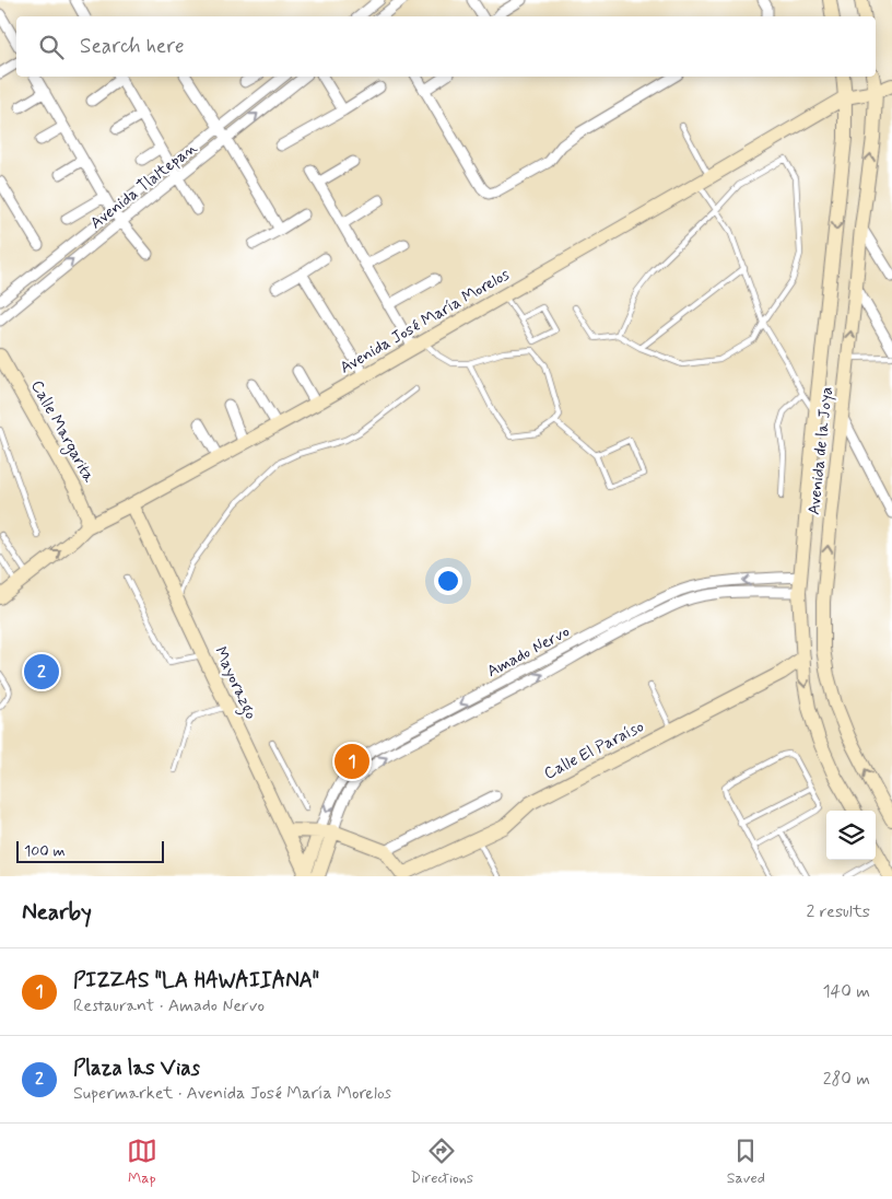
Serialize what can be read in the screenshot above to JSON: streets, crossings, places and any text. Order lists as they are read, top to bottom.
{
  "streets": {
    "main road": [
      "Avenida José María Morelos",
      "Calle Margarita",
      "Avenida de la Joya",
      "Mayorazgo",
      "Calle El Paraíso"
    ],
    "street": ["Avenida Tlaltepan", "Amado Nervo"]
  },
  "crossings": [
    ["Avenida José María Morelos", "Calle Margarita"],
    ["Avenida José María Morelos", "Avenida de la Joya"],
    ["Avenida José María Morelos", "Mayorazgo"],
    ["Avenida de la Joya", "Amado Nervo"],
    ["Avenida de la Joya", "Calle El Paraíso"]
  ],
  "scale_bar": "100 m",
  "page": {
    "search": "Search here",
    "pins": ["2", "1"],
    "scale": "100 m",
    "heading": ["Nearby", "2 results"],
    "list": [
      {
        "mark": "1",
        "name": "PIZZAS \"LA HAWAIIANA\"",
        "note": "Restaurant · Amado Nervo",
        "value": "140 m"
      },
      {
        "mark": "2",
        "name": "Plaza las Vias",
        "note": "Supermarket · Avenida José María Morelos",
        "value": "280 m"
      }
    ],
    "nav": ["Map", "Directions", "Saved"]
  }
}
